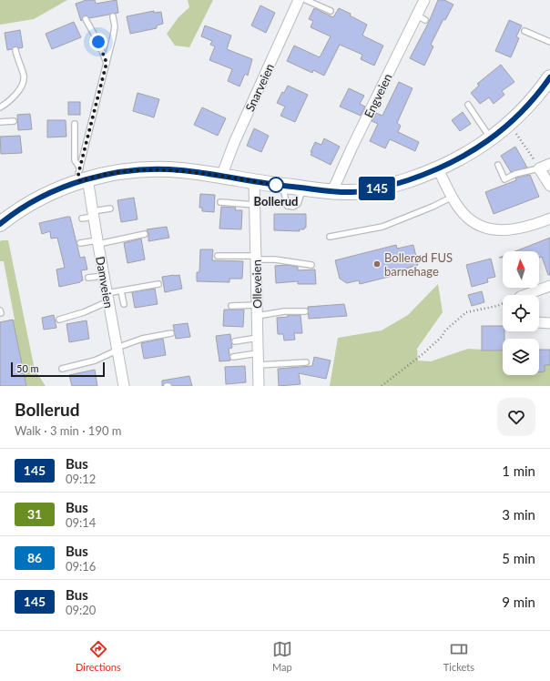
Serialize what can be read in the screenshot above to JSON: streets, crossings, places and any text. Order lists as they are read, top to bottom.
{
  "streets": {
    "street": [
      "Snarveien",
      "Engveien",
      "Damveien",
      "Olleveien"
    ]
  },
  "places": ["Bollerud", "Bollerød FUS barnehage"],
  "lines": ["bus line 145"],
  "scale_bar": "50 m",
  "north": "top",
  "page": {
    "on_map": "145",
    "scale": "50 m",
    "heading": ["Bollerud", "Walk · 3 min · 190 m"],
    "list": [
      {
        "mark": "145",
        "name": "Bus",
        "note": "09:12",
        "value": "1 min"
      },
      {
        "mark": "31",
        "name": "Bus",
        "note": "09:14",
        "value": "3 min"
      },
      {
        "mark": "86",
        "name": "Bus",
        "note": "09:16",
        "value": "5 min"
      },
      {
        "mark": "145",
        "name": "Bus",
        "note": "09:20",
        "value": "9 min"
      }
    ],
    "tabs": ["Directions", "Map", "Tickets"]
  }
}
